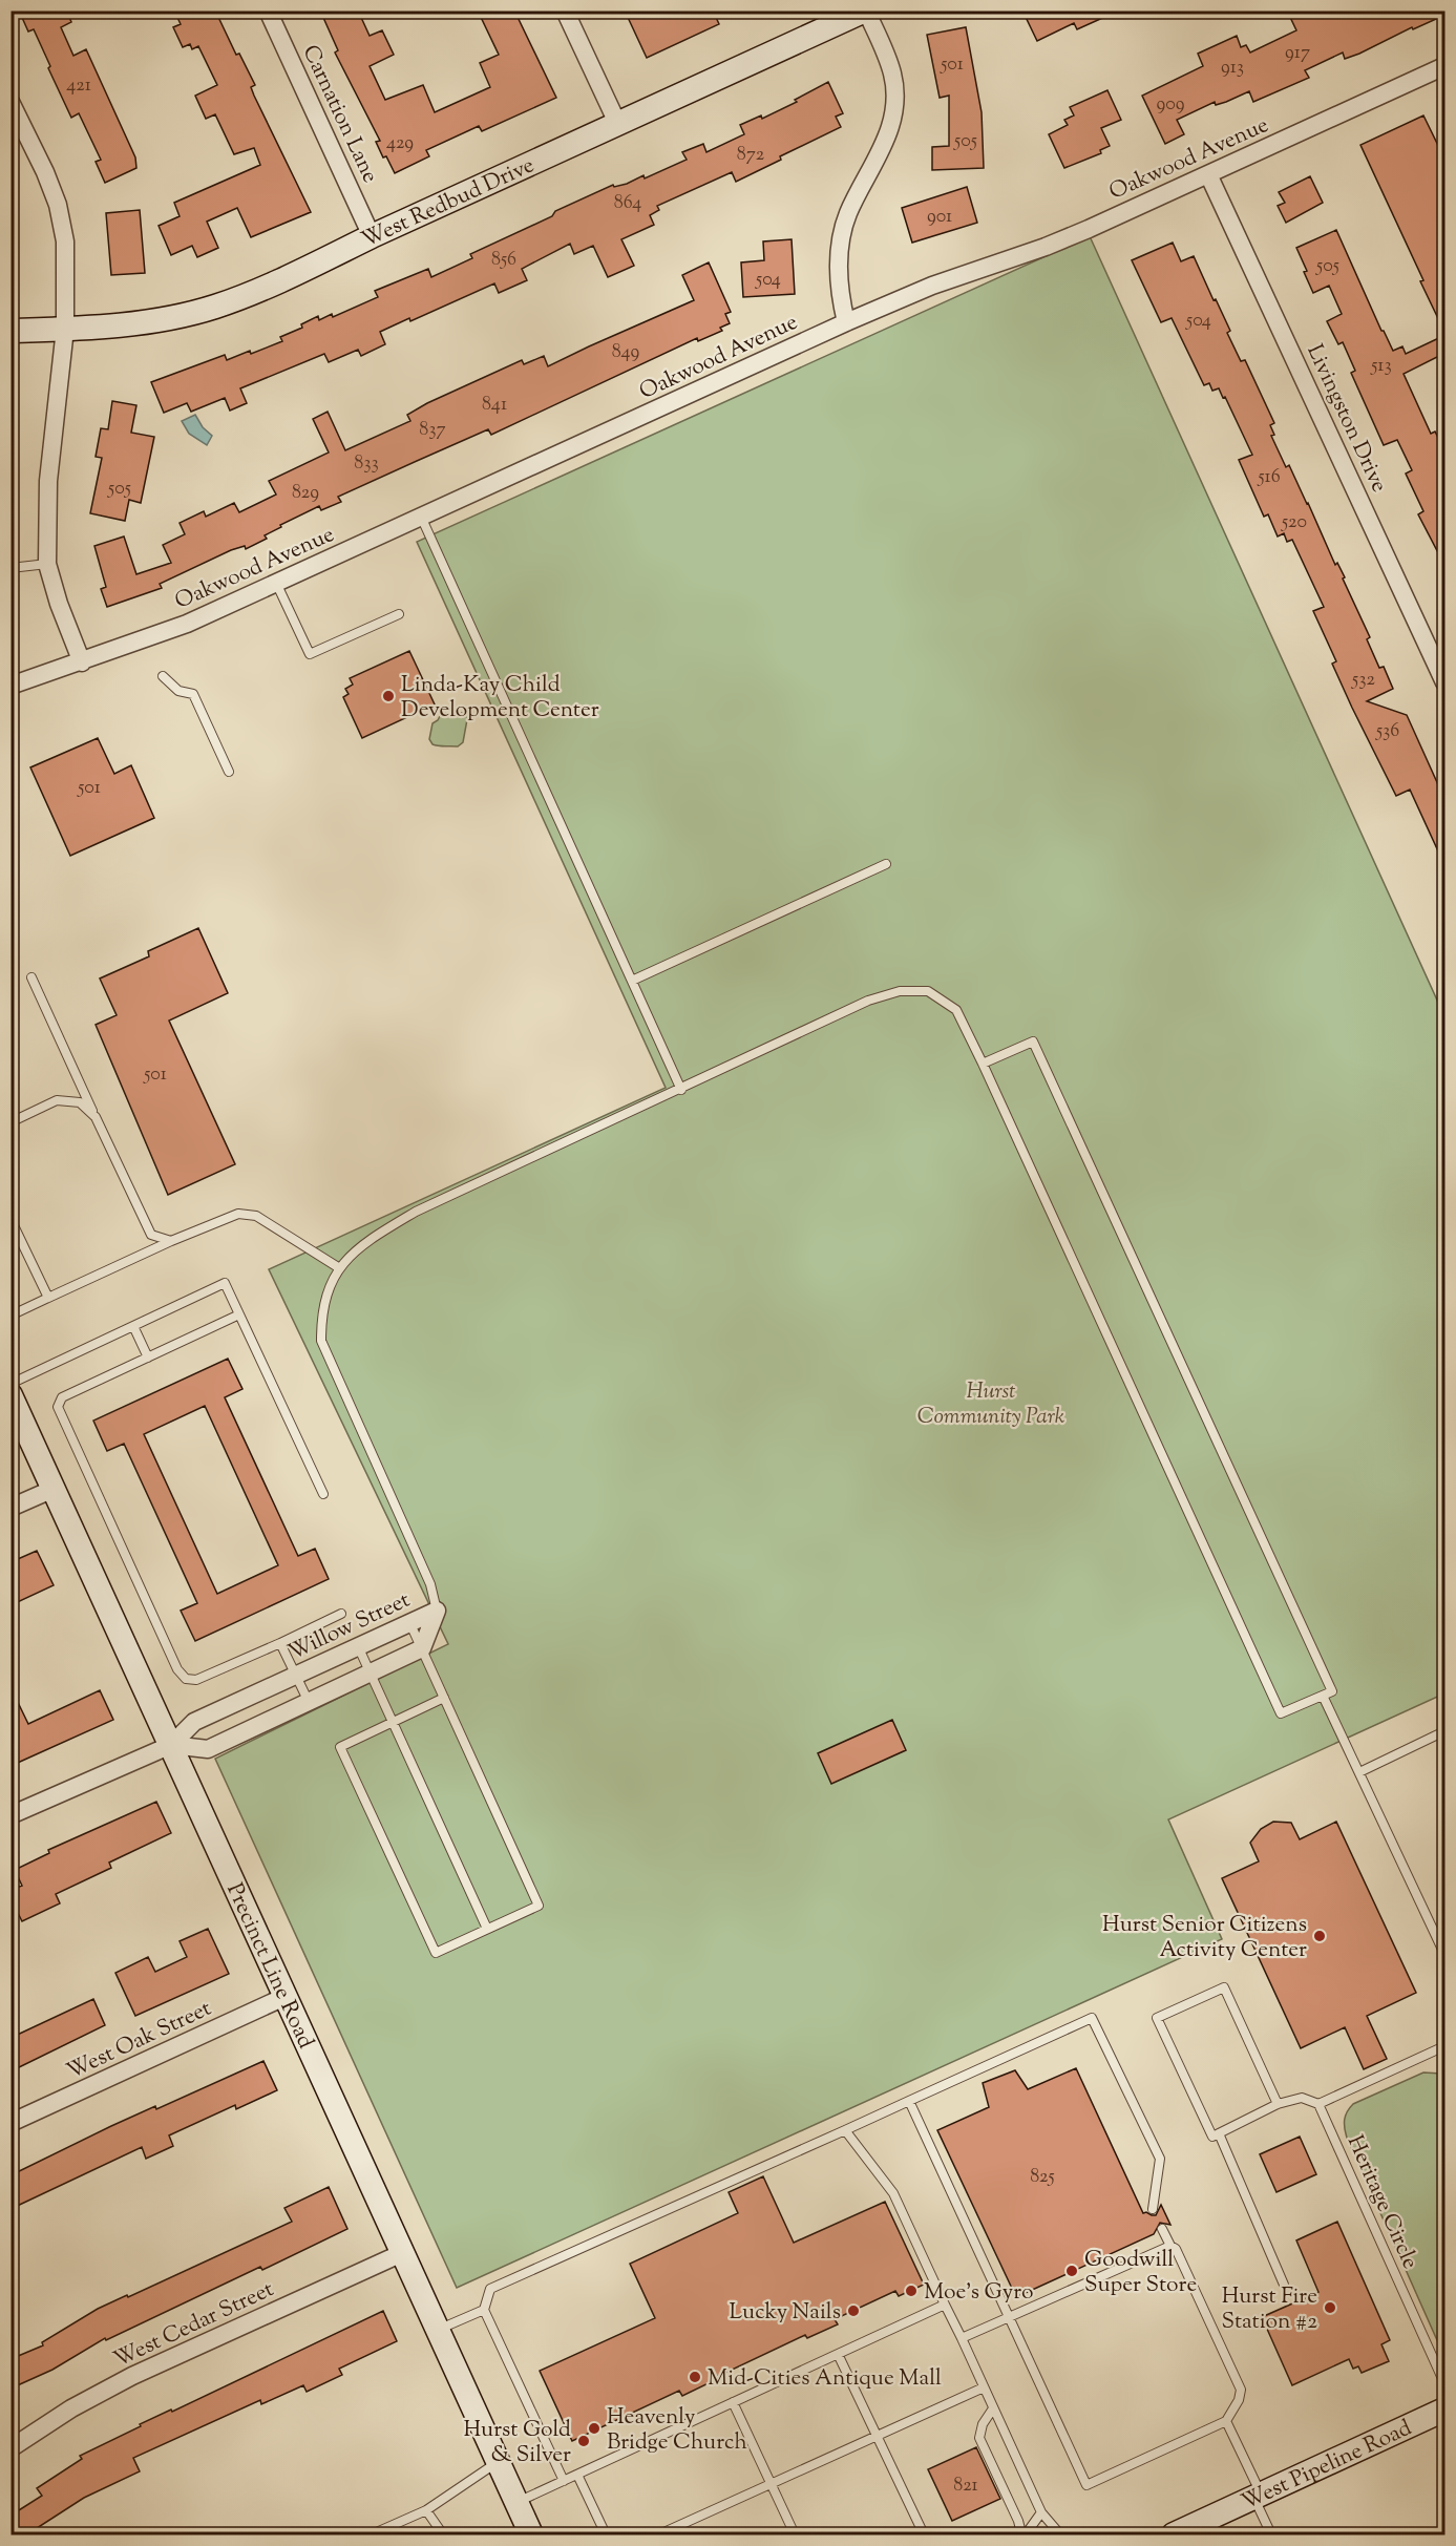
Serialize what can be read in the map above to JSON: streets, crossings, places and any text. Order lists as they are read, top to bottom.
{
  "streets": {
    "main road": ["West Redbud Drive", "Precinct Line Road", "West Pipeline Road"],
    "street": [
      "Carnation Lane",
      "Oakwood Avenue",
      "Livingston Drive",
      "Willow Street",
      "West Oak Street",
      "West Cedar Street"
    ],
    "lane": ["Heritage Circle"]
  },
  "crossings": [
    ["Carnation Lane", "West Redbud Drive"],
    ["Oakwood Avenue", "Livingston Drive"],
    ["Willow Street", "Precinct Line Road"],
    ["Precinct Line Road", "West Oak Street"],
    ["Precinct Line Road", "West Cedar Street"]
  ],
  "parks": ["Hurst Community Park"],
  "places": [
    "Linda-Kay Child Development Center",
    "Hurst Senior Citizens Activity Center",
    "Goodwill Super Store",
    "Moe's Gyro",
    "Hurst Fire Station #2",
    "Lucky Nails",
    "Mid-Cities Antique Mall",
    "Heavenly Bridge Church",
    "Hurst Gold & Silver"
  ],
  "house_numbers": [
    "917",
    "501",
    "913",
    "421",
    "909",
    "505",
    "429",
    "872",
    "864",
    "901",
    "856",
    "505",
    "504",
    "504",
    "849",
    "513",
    "841",
    "837",
    "833",
    "516",
    "505",
    "829",
    "520",
    "532",
    "536",
    "501",
    "501",
    "825",
    "821"
  ]
}
